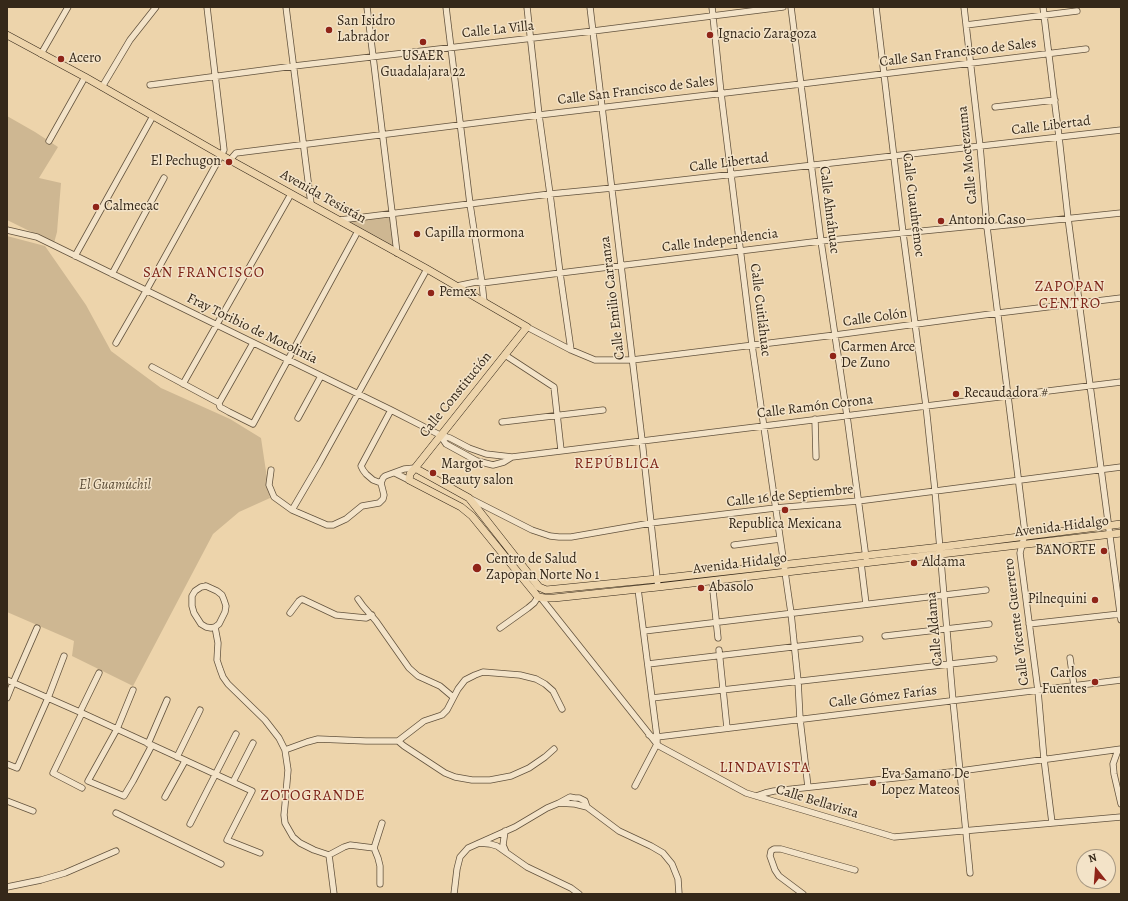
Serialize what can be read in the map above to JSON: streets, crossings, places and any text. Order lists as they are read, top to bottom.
{
  "streets": {
    "main road": ["Avenida Tesistán", "Calle Constitución", "Avenida Hidalgo"],
    "street": [
      "Calle La Villa",
      "Calle San Francisco de Sales",
      "Calle Libertad",
      "Calle Moctezuma",
      "Calle Cuauhtémoc",
      "Calle Ahnáhuac",
      "Calle Independencia",
      "Calle Emilio Carranza",
      "Calle Cuitláhuac",
      "Calle Colón",
      "Fray Toribio de Motolinía",
      "Calle Ramón Corona",
      "Calle 16 de Septiembre",
      "Calle Vicente Guerrero",
      "Calle Aldama",
      "Calle Gómez Farías",
      "Calle Bellavista"
    ]
  },
  "crossings": [
    ["Calle La Villa", "Calle Emilio Carranza"],
    ["Calle La Villa", "Calle Cuitláhuac"],
    ["Calle San Francisco de Sales", "Calle Moctezuma"],
    ["Calle San Francisco de Sales", "Avenida Tesistán"],
    ["Calle San Francisco de Sales", "Calle Cuauhtémoc"],
    ["Calle San Francisco de Sales", "Calle Ahnáhuac"],
    ["Calle San Francisco de Sales", "Calle Emilio Carranza"],
    ["Calle San Francisco de Sales", "Calle Cuitláhuac"],
    ["Calle Libertad", "Calle Moctezuma"],
    ["Calle Libertad", "Avenida Tesistán"],
    ["Calle Libertad", "Calle Cuauhtémoc"],
    ["Calle Libertad", "Calle Ahnáhuac"],
    ["Calle Libertad", "Calle Emilio Carranza"],
    ["Calle Libertad", "Calle Cuitláhuac"],
    ["Calle Moctezuma", "Calle Independencia"],
    ["Calle Moctezuma", "Calle Colón"],
    ["Calle Moctezuma", "Calle Ramón Corona"],
    ["Calle Moctezuma", "Calle Vicente Guerrero"],
    ["Avenida Tesistán", "Calle Independencia"],
    ["Avenida Tesistán", "Calle Emilio Carranza"],
    ["Avenida Tesistán", "Calle Colón"],
    ["Avenida Tesistán", "Calle Constitución"],
    ["Calle Cuauhtémoc", "Calle Independencia"],
    ["Calle Cuauhtémoc", "Calle Colón"],
    ["Calle Cuauhtémoc", "Calle Ramón Corona"],
    ["Calle Cuauhtémoc", "Calle Aldama"],
    ["Calle Ahnáhuac", "Calle Independencia"],
    ["Calle Ahnáhuac", "Calle Colón"],
    ["Calle Ahnáhuac", "Calle Ramón Corona"],
    ["Calle Ahnáhuac", "Calle 16 de Septiembre"],
    ["Calle Ahnáhuac", "Avenida Hidalgo"],
    ["Calle Independencia", "Calle Emilio Carranza"],
    ["Calle Independencia", "Calle Cuitláhuac"],
    ["Calle Emilio Carranza", "Calle Colón"],
    ["Calle Emilio Carranza", "Calle Ramón Corona"],
    ["Calle Emilio Carranza", "Calle 16 de Septiembre"],
    ["Calle Emilio Carranza", "Avenida Hidalgo"],
    ["Calle Cuitláhuac", "Calle Colón"],
    ["Calle Cuitláhuac", "Calle Ramón Corona"],
    ["Calle Cuitláhuac", "Calle 16 de Septiembre"],
    ["Calle Cuitláhuac", "Avenida Hidalgo"],
    ["Calle Cuitláhuac", "Calle Gómez Farías"],
    ["Fray Toribio de Motolinía", "Calle Constitución"],
    ["Fray Toribio de Motolinía", "Calle Ramón Corona"],
    ["Calle Constitución", "Calle Ramón Corona"],
    ["Calle Constitución", "Avenida Hidalgo"],
    ["Calle Ramón Corona", "Calle Vicente Guerrero"],
    ["Calle Ramón Corona", "Calle Aldama"],
    ["Calle 16 de Septiembre", "Avenida Hidalgo"],
    ["Calle 16 de Septiembre", "Calle Vicente Guerrero"],
    ["Calle 16 de Septiembre", "Calle Aldama"],
    ["Avenida Hidalgo", "Calle Vicente Guerrero"],
    ["Avenida Hidalgo", "Calle Aldama"],
    ["Avenida Hidalgo", "Calle Bellavista"],
    ["Calle Vicente Guerrero", "Calle Gómez Farías"],
    ["Calle Vicente Guerrero", "Calle Bellavista"],
    ["Calle Aldama", "Calle Gómez Farías"],
    ["Calle Aldama", "Calle Bellavista"],
    ["Calle Gómez Farías", "Calle Bellavista"]
  ],
  "districts": [
    "SAN FRANCISCO",
    "ZAPOPAN CENTRO",
    "REPÚBLICA",
    "LINDAVISTA",
    "ZOTOGRANDE"
  ],
  "parks": ["El Guamúchil"],
  "places": [
    "San Isidro Labrador",
    "Ignacio Zaragoza",
    "USAER Guadalajara 22",
    "Acero",
    "El Pechugon",
    "Calmecac",
    "Antonio Caso",
    "Capilla mormona",
    "Pemex",
    "Carmen Arce De Zuno",
    "Recaudadora #",
    "Margot Beauty salon",
    "Republica Mexicana",
    "BANORTE",
    "Aldama",
    "Centro de Salud Zapopan Norte No 1",
    "Abasolo",
    "Pilnequini",
    "Carlos Fuentes",
    "Eva Samano De Lopez Mateos"
  ],
  "north": "top"
}
